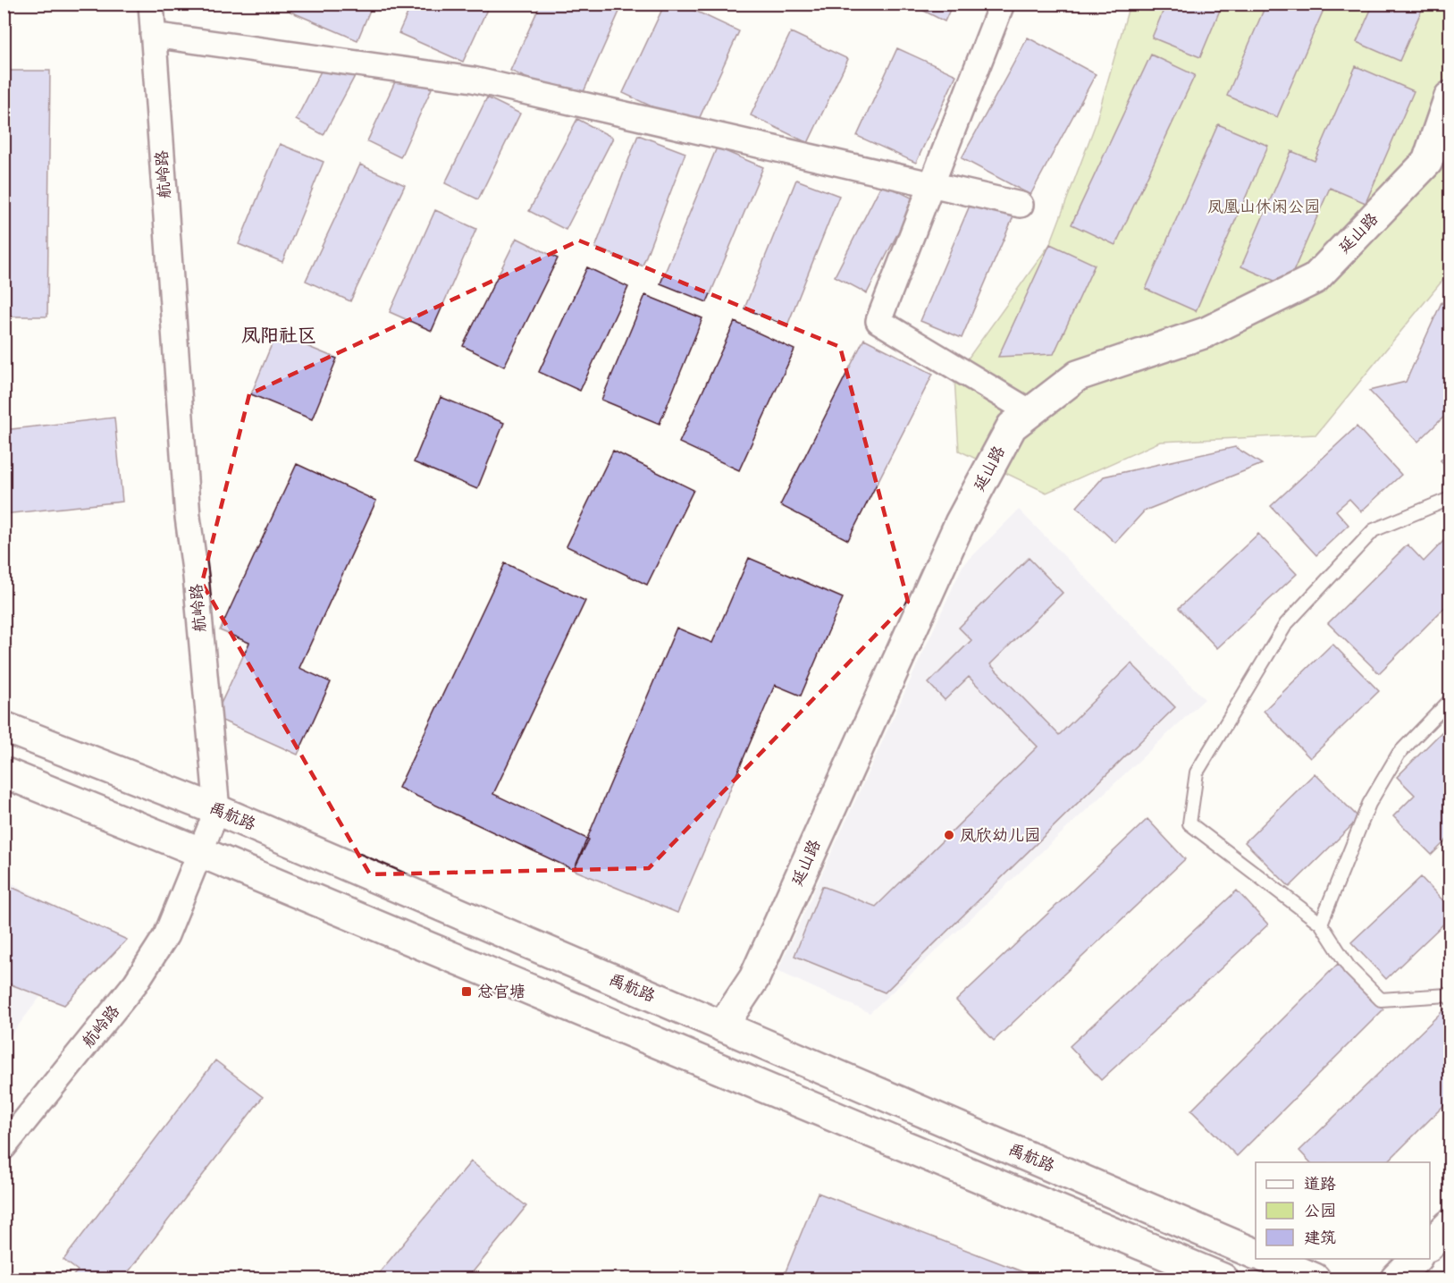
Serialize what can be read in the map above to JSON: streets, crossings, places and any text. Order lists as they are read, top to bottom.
{
  "streets": {
    "main road": ["延山路", "禹航路"],
    "street": ["航岭路"]
  },
  "crossings": [
    ["航岭路", "禹航路"],
    ["延山路", "禹航路"]
  ],
  "districts": ["凤阳社区"],
  "parks": ["凤凰山休闲公园"],
  "places": {
    "other": ["凤欣幼儿园"],
    "transit": ["总官塘"]
  },
  "legend": ["道路", "公园", "建筑"]
}
